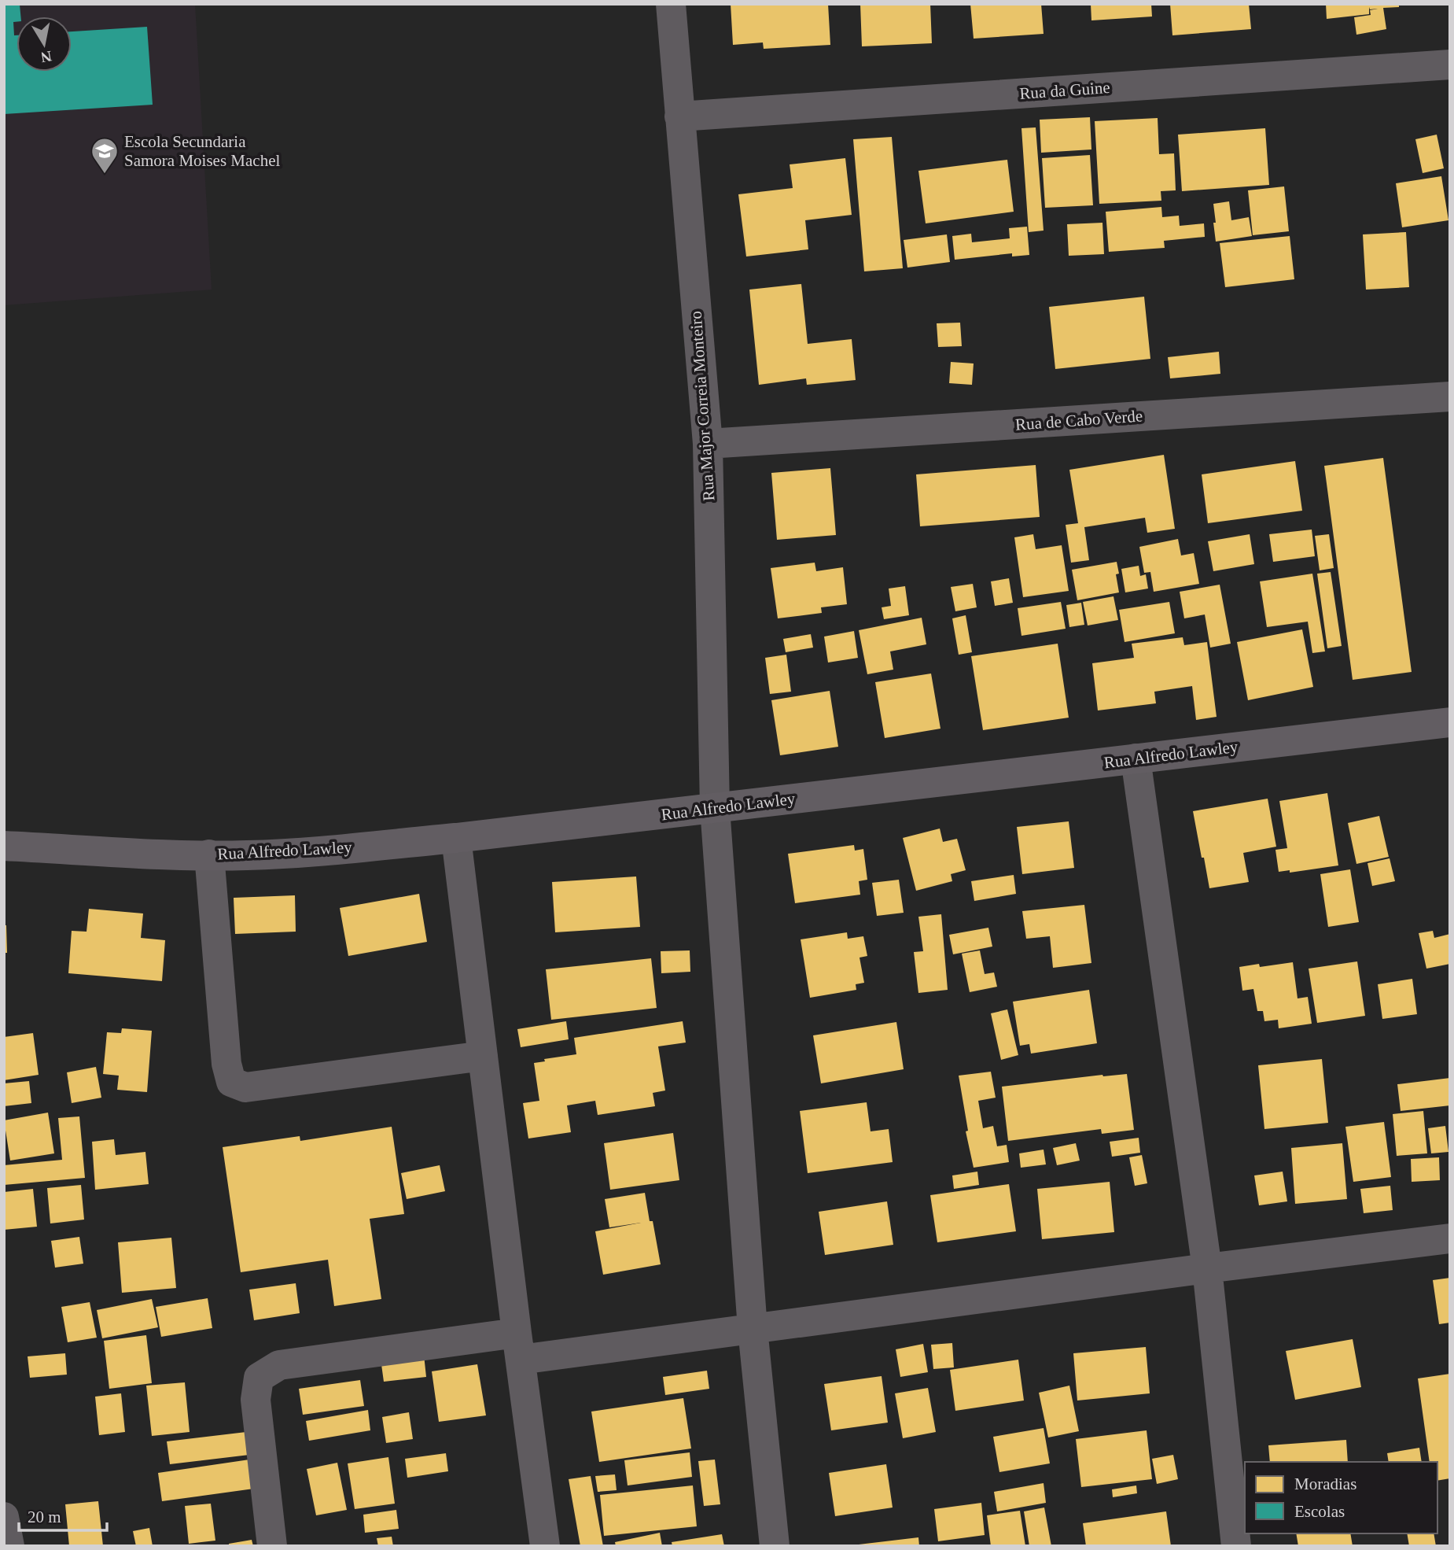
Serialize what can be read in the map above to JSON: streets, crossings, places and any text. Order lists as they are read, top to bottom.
{
  "streets": {
    "main road": ["Rua Alfredo Lawley"],
    "street": ["Rua da Guine", "Rua Major Correia Monteiro", "Rua de Cabo Verde"]
  },
  "crossings": [
    ["Rua da Guine", "Rua Major Correia Monteiro"],
    ["Rua Major Correia Monteiro", "Rua de Cabo Verde"],
    ["Rua Major Correia Monteiro", "Rua Alfredo Lawley"]
  ],
  "places": {
    "school or university": ["Escola Secundaria Samora Moises Machel"]
  },
  "legend": ["Moradias", "Escolas"],
  "scale_bar": "20 m",
  "north": "bottom"
}
